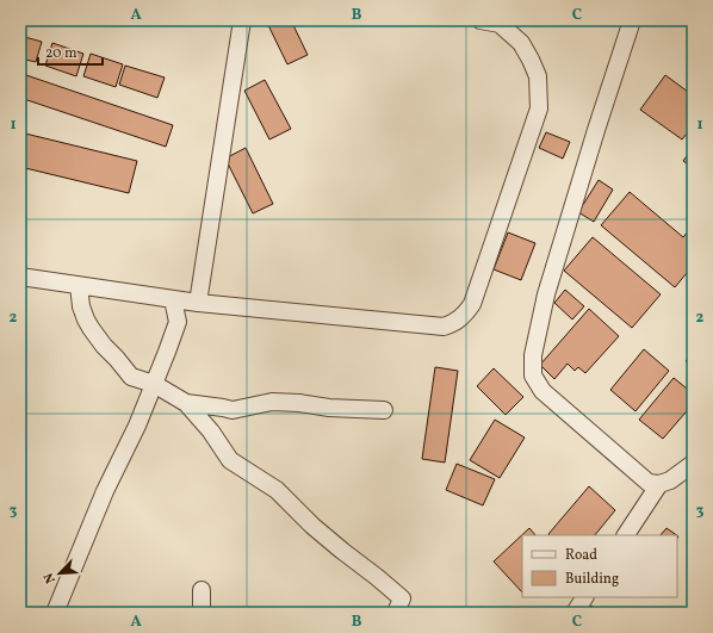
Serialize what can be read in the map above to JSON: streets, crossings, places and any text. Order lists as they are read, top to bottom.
{
  "legend": ["Road", "Building"],
  "scale_bar": "20 m",
  "north": "bottom left",
  "grid": {
    "columns": ["A", "B", "C"],
    "rows": ["1", "2", "3"]
  }
}
